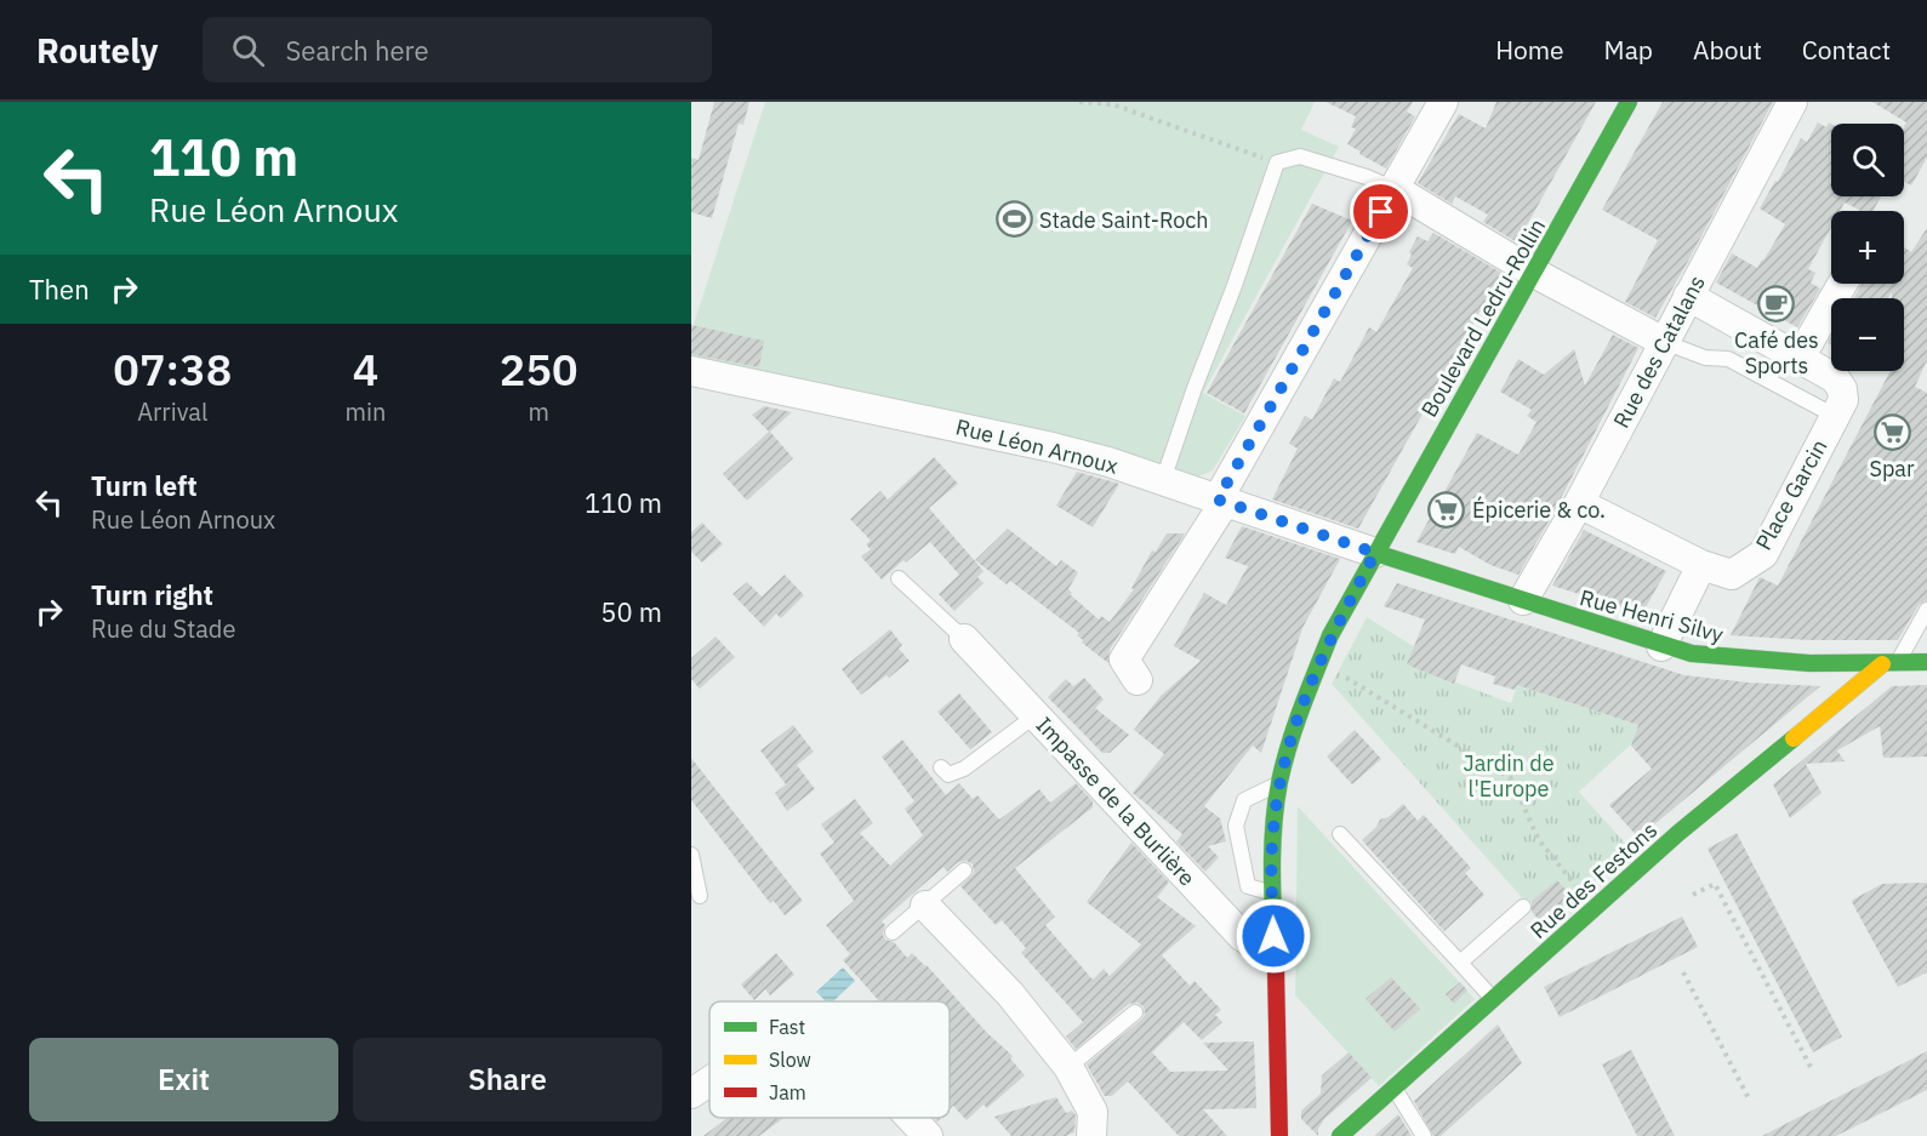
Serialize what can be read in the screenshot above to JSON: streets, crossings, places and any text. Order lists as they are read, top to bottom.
{
  "streets": {
    "street": [
      "Boulevard Ledru-Rollin",
      "Rue des Catalans",
      "Rue Léon Arnoux",
      "Place Garcin",
      "Rue Henri Silvy",
      "Impasse de la Burlière",
      "Rue des Festons"
    ]
  },
  "crossings": [
    ["Boulevard Ledru-Rollin", "Rue Léon Arnoux"],
    ["Boulevard Ledru-Rollin", "Rue Henri Silvy"],
    ["Boulevard Ledru-Rollin", "Impasse de la Burlière"],
    ["Rue des Catalans", "Place Garcin"],
    ["Rue des Catalans", "Rue Henri Silvy"],
    ["Rue Léon Arnoux", "Rue Henri Silvy"],
    ["Rue Henri Silvy", "Rue des Festons"]
  ],
  "parks": ["Jardin de l'Europe"],
  "places": {
    "sports": ["Stade Saint-Roch"],
    "cafe": ["Café des Sports"],
    "supermarket": ["Spar", "Épicerie & co."]
  },
  "legend": ["Fast", "Slow", "Jam"],
  "page": {
    "header": "Routely",
    "search": "Search here",
    "nav": [
      "Home",
      "Map",
      "About",
      "Contact"
    ],
    "turn": ["110 m", "Rue Léon Arnoux"],
    "map_buttons": ["+", "−"],
    "then": "Then",
    "eta": [
      "07:38",
      "Arrival",
      "4",
      "min",
      "250",
      "m"
    ],
    "list": [
      {
        "name": "Turn left",
        "note": "Rue Léon Arnoux",
        "value": "110 m"
      },
      {
        "name": "Turn right",
        "note": "Rue du Stade",
        "value": "50 m"
      }
    ],
    "buttons": ["Exit", "Share"]
  }
}
